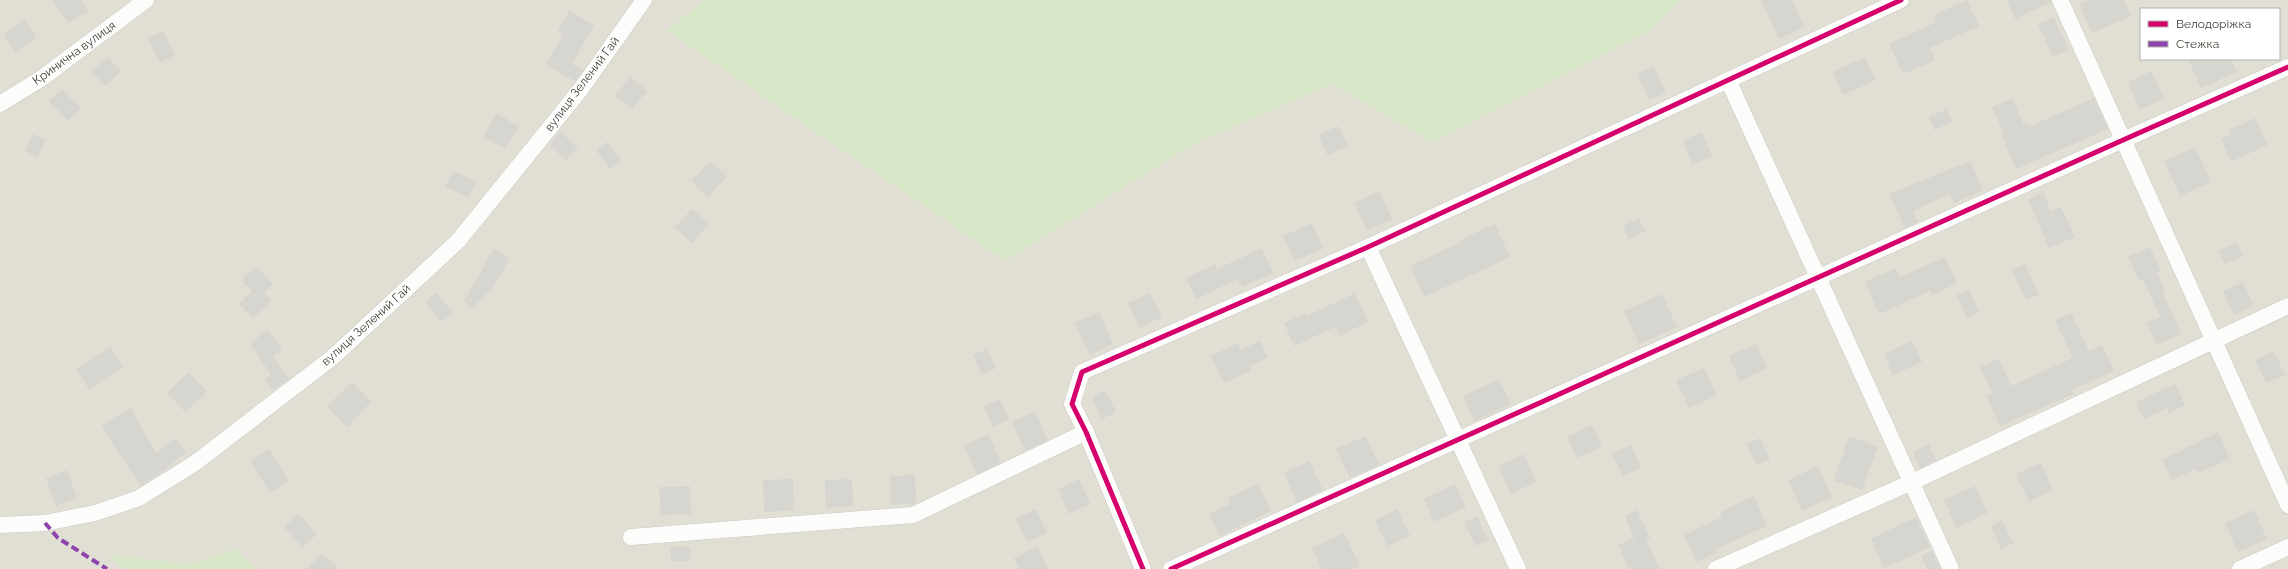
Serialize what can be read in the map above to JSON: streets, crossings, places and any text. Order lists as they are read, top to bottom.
{
  "streets": {
    "street": ["Кринична вулиця", "вулиця Зелений Гай"]
  },
  "legend": ["Велодоріжка", "Стежка"]
}
